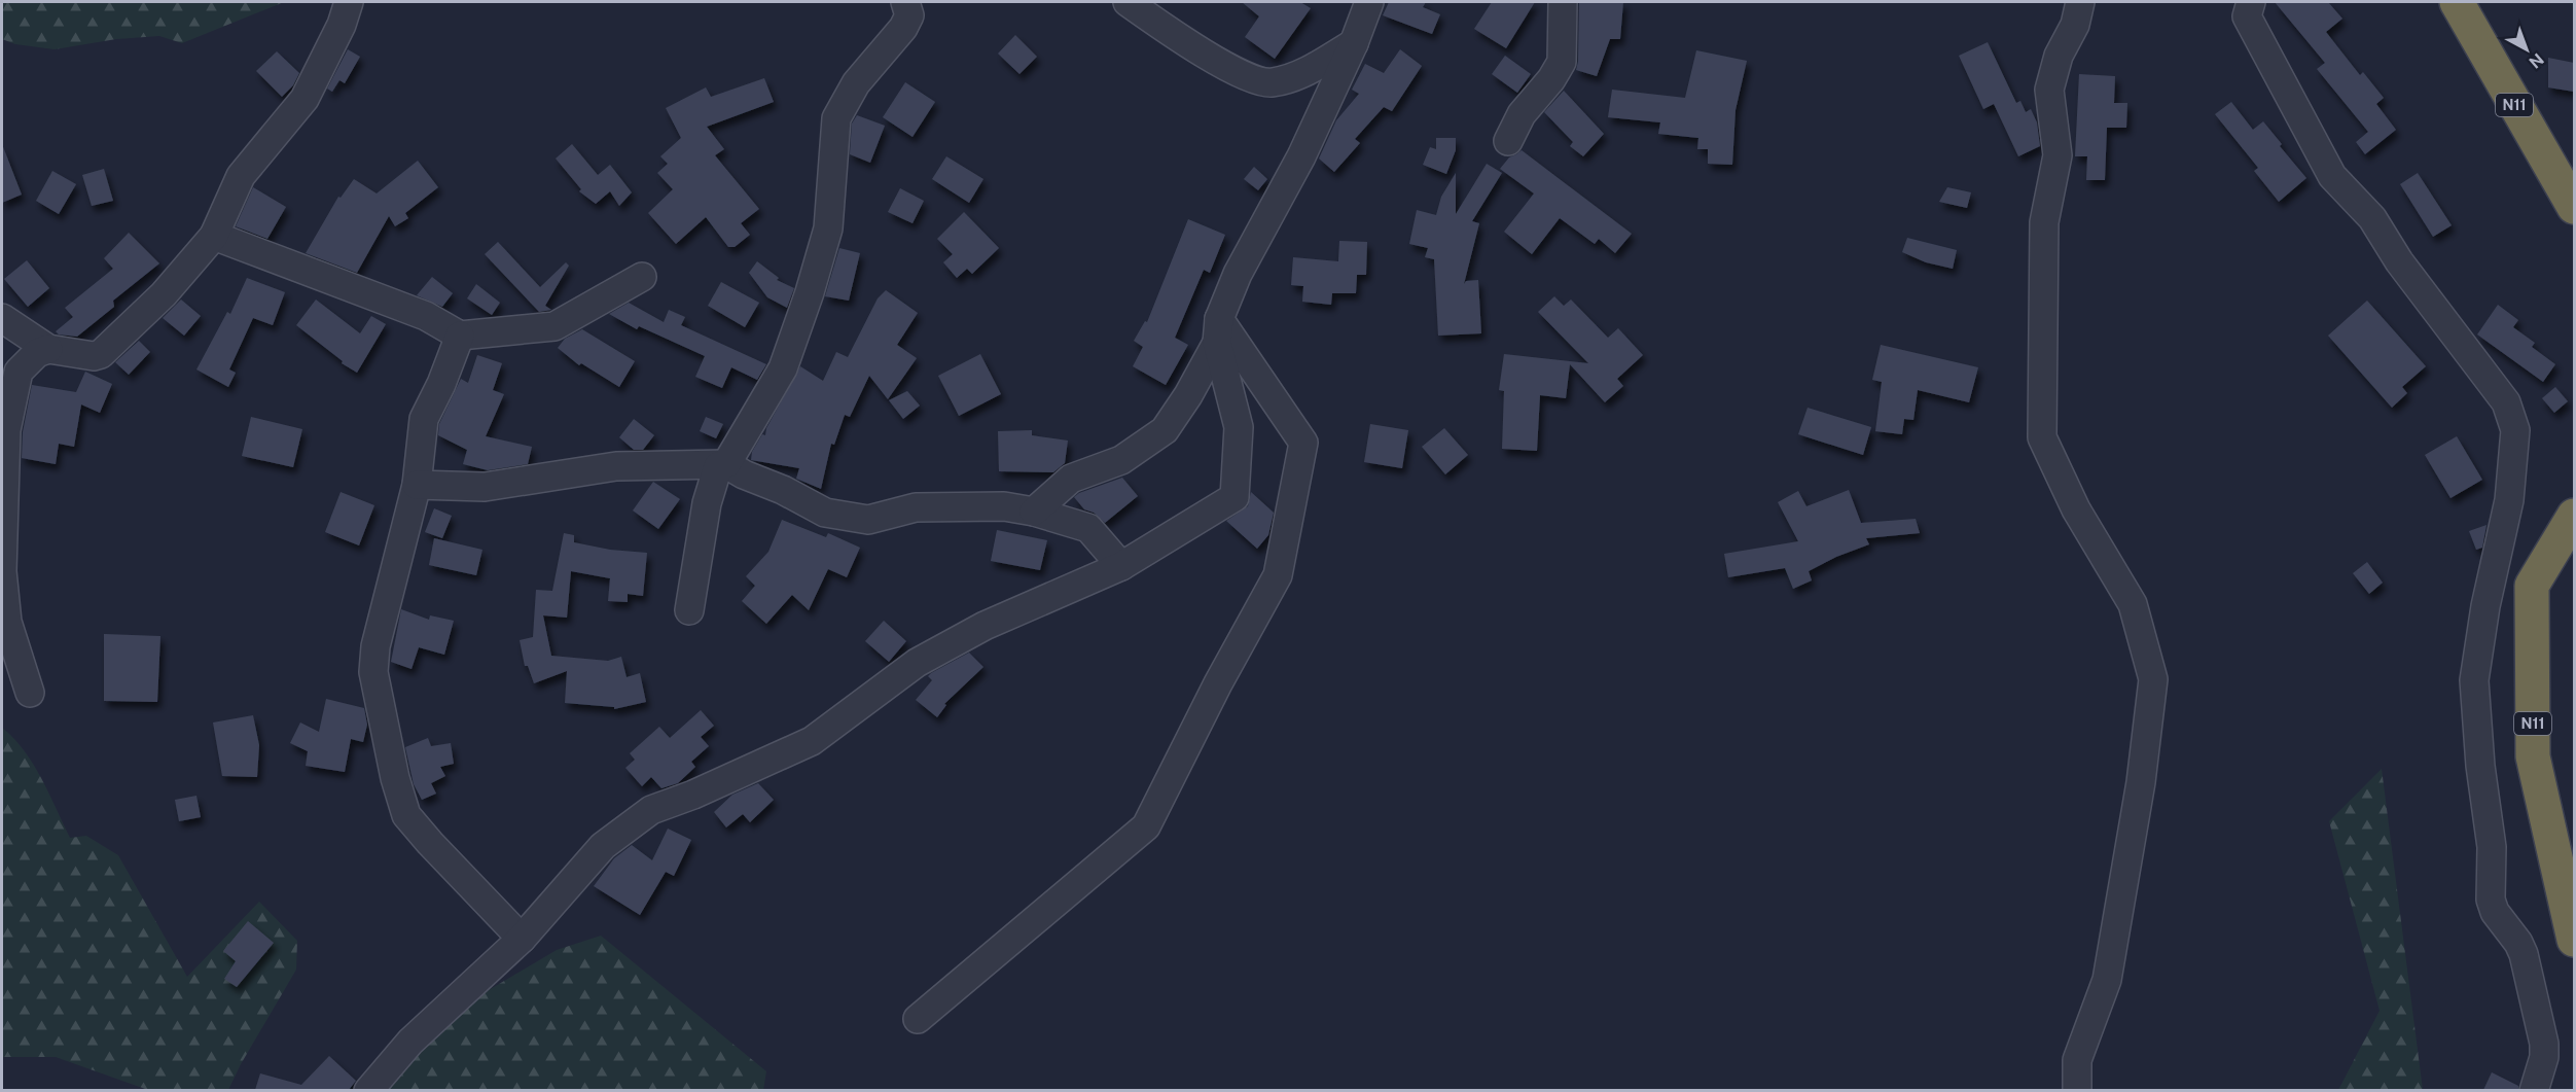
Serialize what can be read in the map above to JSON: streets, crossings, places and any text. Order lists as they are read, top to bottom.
{
  "streets": {
    "highway": ["N11"]
  },
  "north": "bottom right"
}
